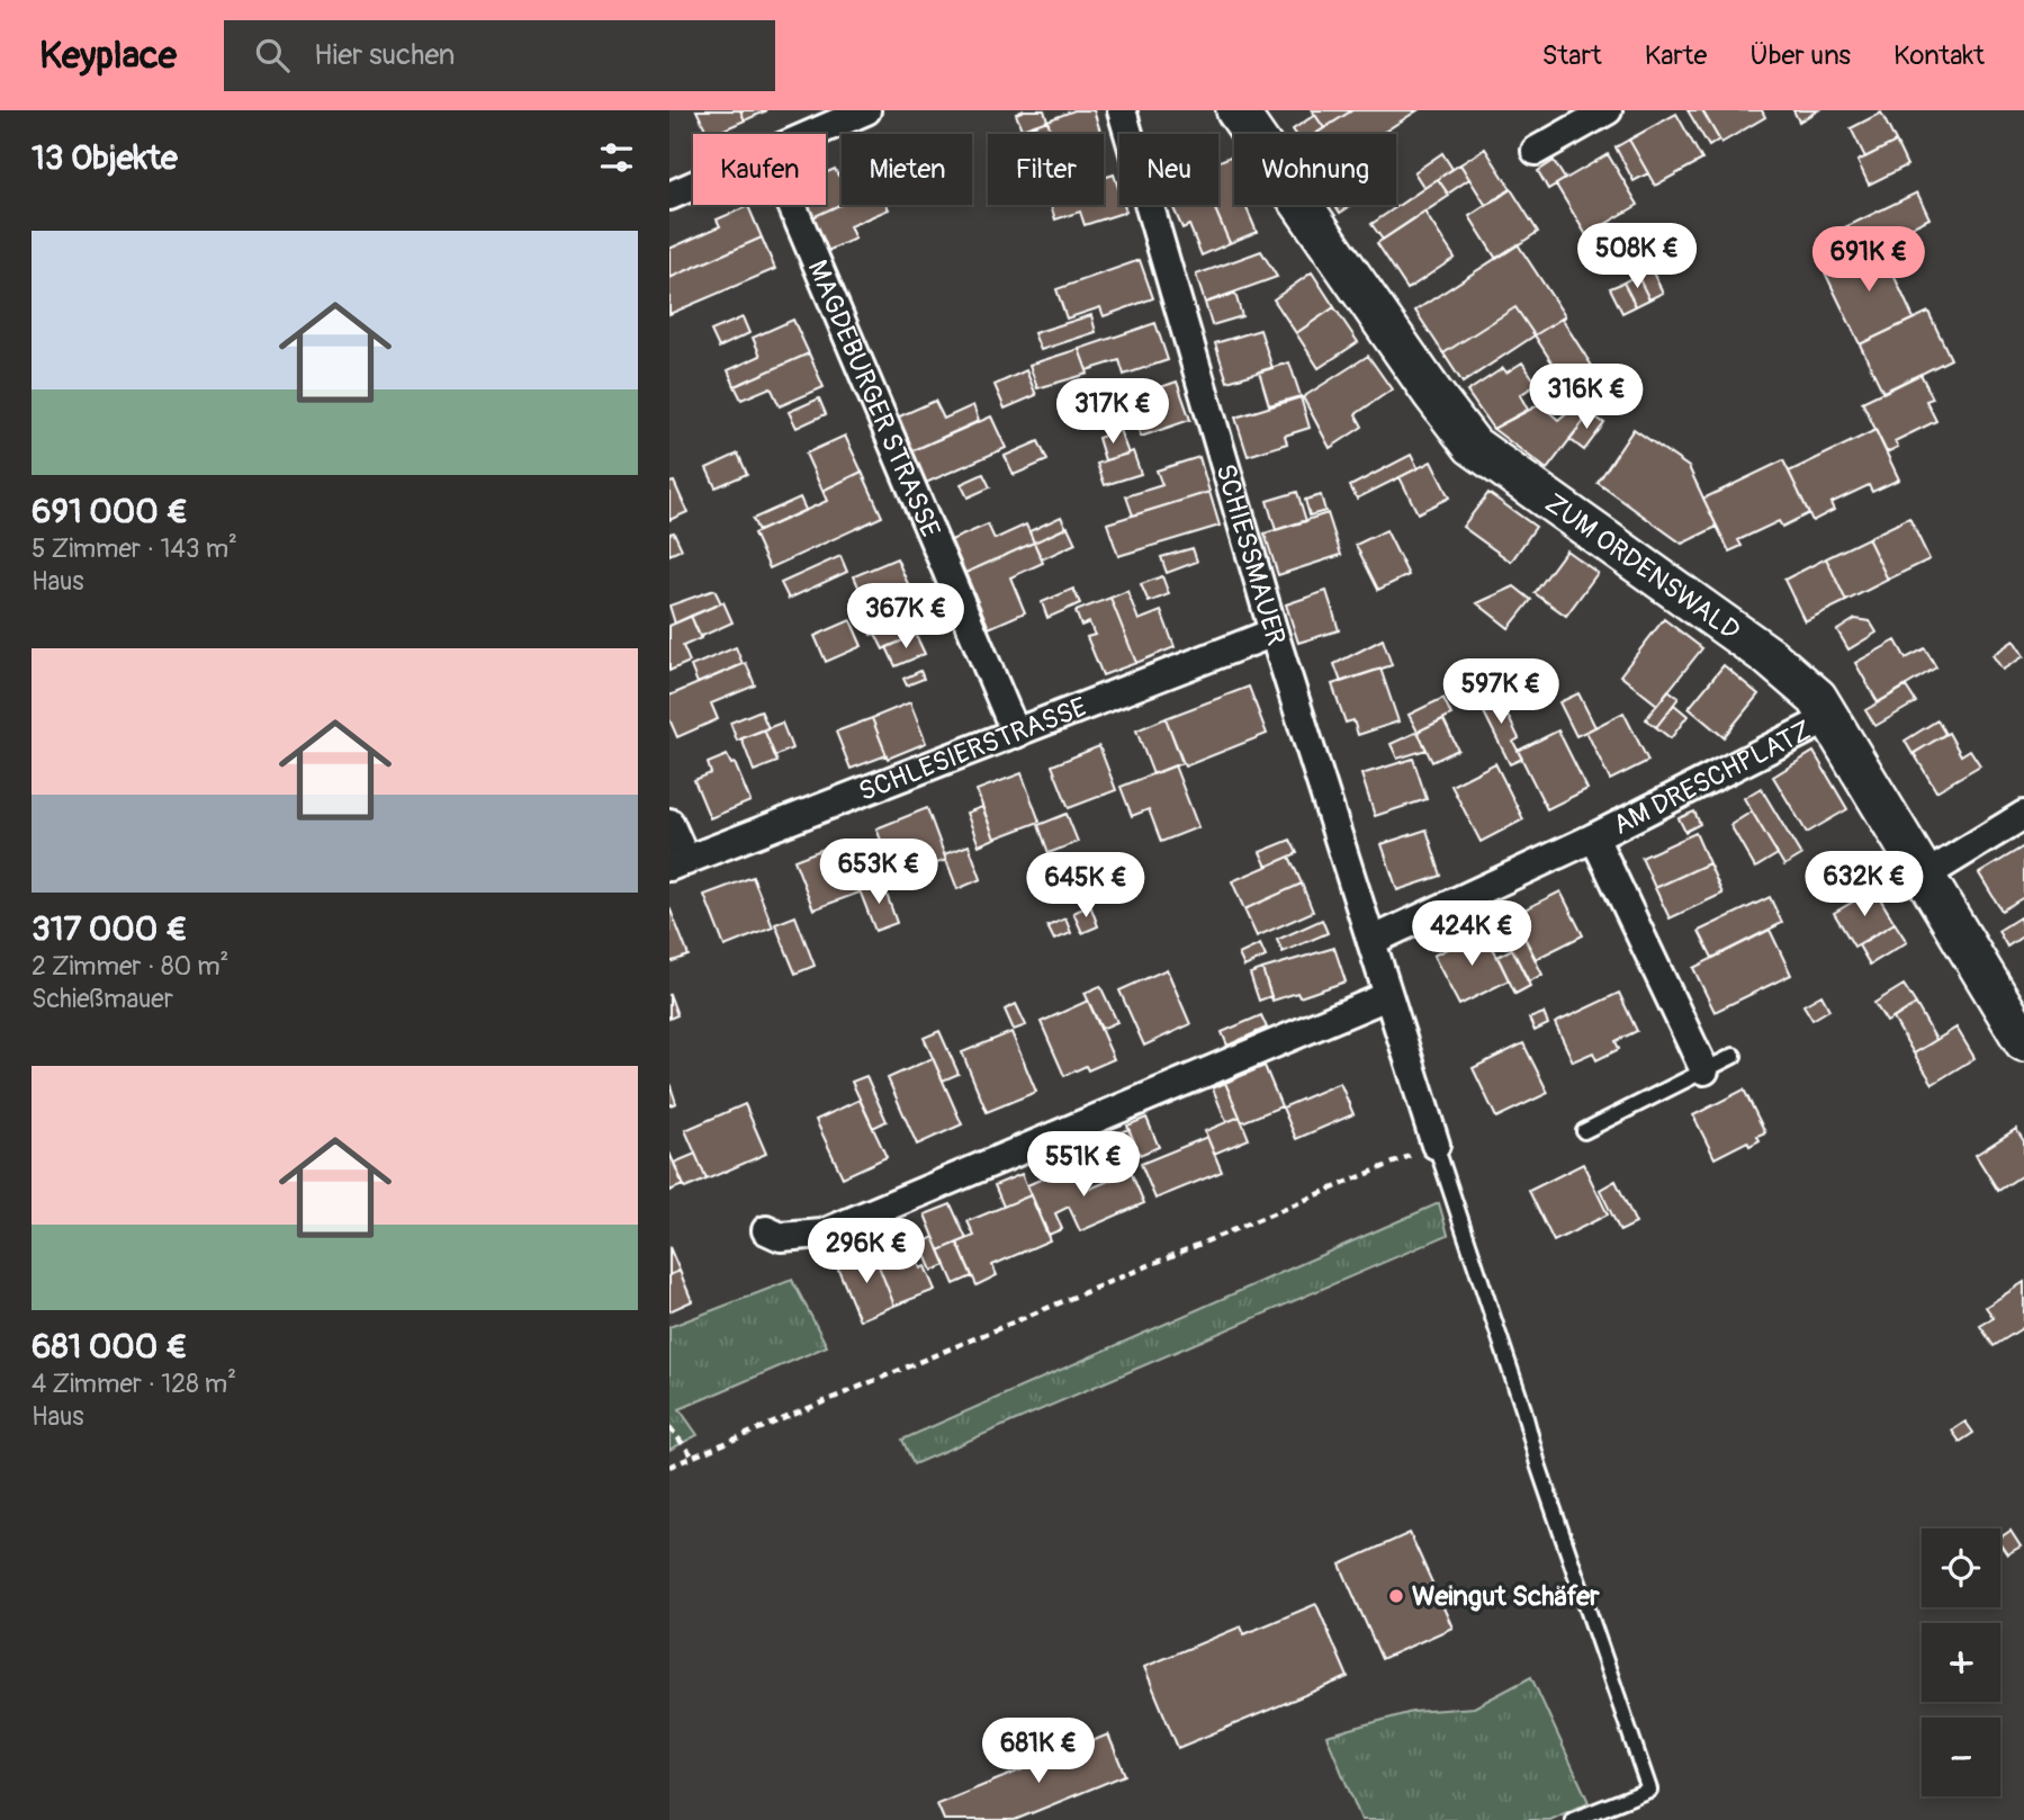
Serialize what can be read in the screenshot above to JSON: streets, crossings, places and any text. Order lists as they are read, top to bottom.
{
  "streets": {
    "street": [
      "MAGDEBURGER STRASSE",
      "SCHIESSMAUER",
      "ZUM ORDENSWALD",
      "SCHLESIERSTRASSE",
      "AM DRESCHPLATZ"
    ]
  },
  "crossings": [
    ["MAGDEBURGER STRASSE", "SCHLESIERSTRASSE"],
    ["SCHIESSMAUER", "SCHLESIERSTRASSE"],
    ["SCHIESSMAUER", "AM DRESCHPLATZ"],
    ["ZUM ORDENSWALD", "AM DRESCHPLATZ"]
  ],
  "places": ["Weingut Schäfer"],
  "page": {
    "header": "Keyplace",
    "search": "Hier suchen",
    "nav": [
      "Start",
      "Karte",
      "Über uns",
      "Kontakt"
    ],
    "heading": "13 Objekte",
    "chip": [
      "Kaufen",
      "Mieten",
      "Filter",
      "Neu",
      "Wohnung"
    ],
    "list": [
      {
        "name": "691 000 €",
        "note": "5 Zimmer · 143 m² · Haus"
      },
      {
        "name": "317 000 €",
        "note": "2 Zimmer · 80 m² · Schießmauer"
      },
      {
        "name": "681 000 €",
        "note": "4 Zimmer · 128 m² · Haus"
      }
    ],
    "price": [
      "508K €",
      "691K €",
      "316K €",
      "317K €",
      "367K €",
      "597K €",
      "653K €",
      "632K €",
      "645K €",
      "424K €",
      "551K €",
      "296K €",
      "681K €"
    ],
    "map_buttons": ["+", "−"]
  }
}
